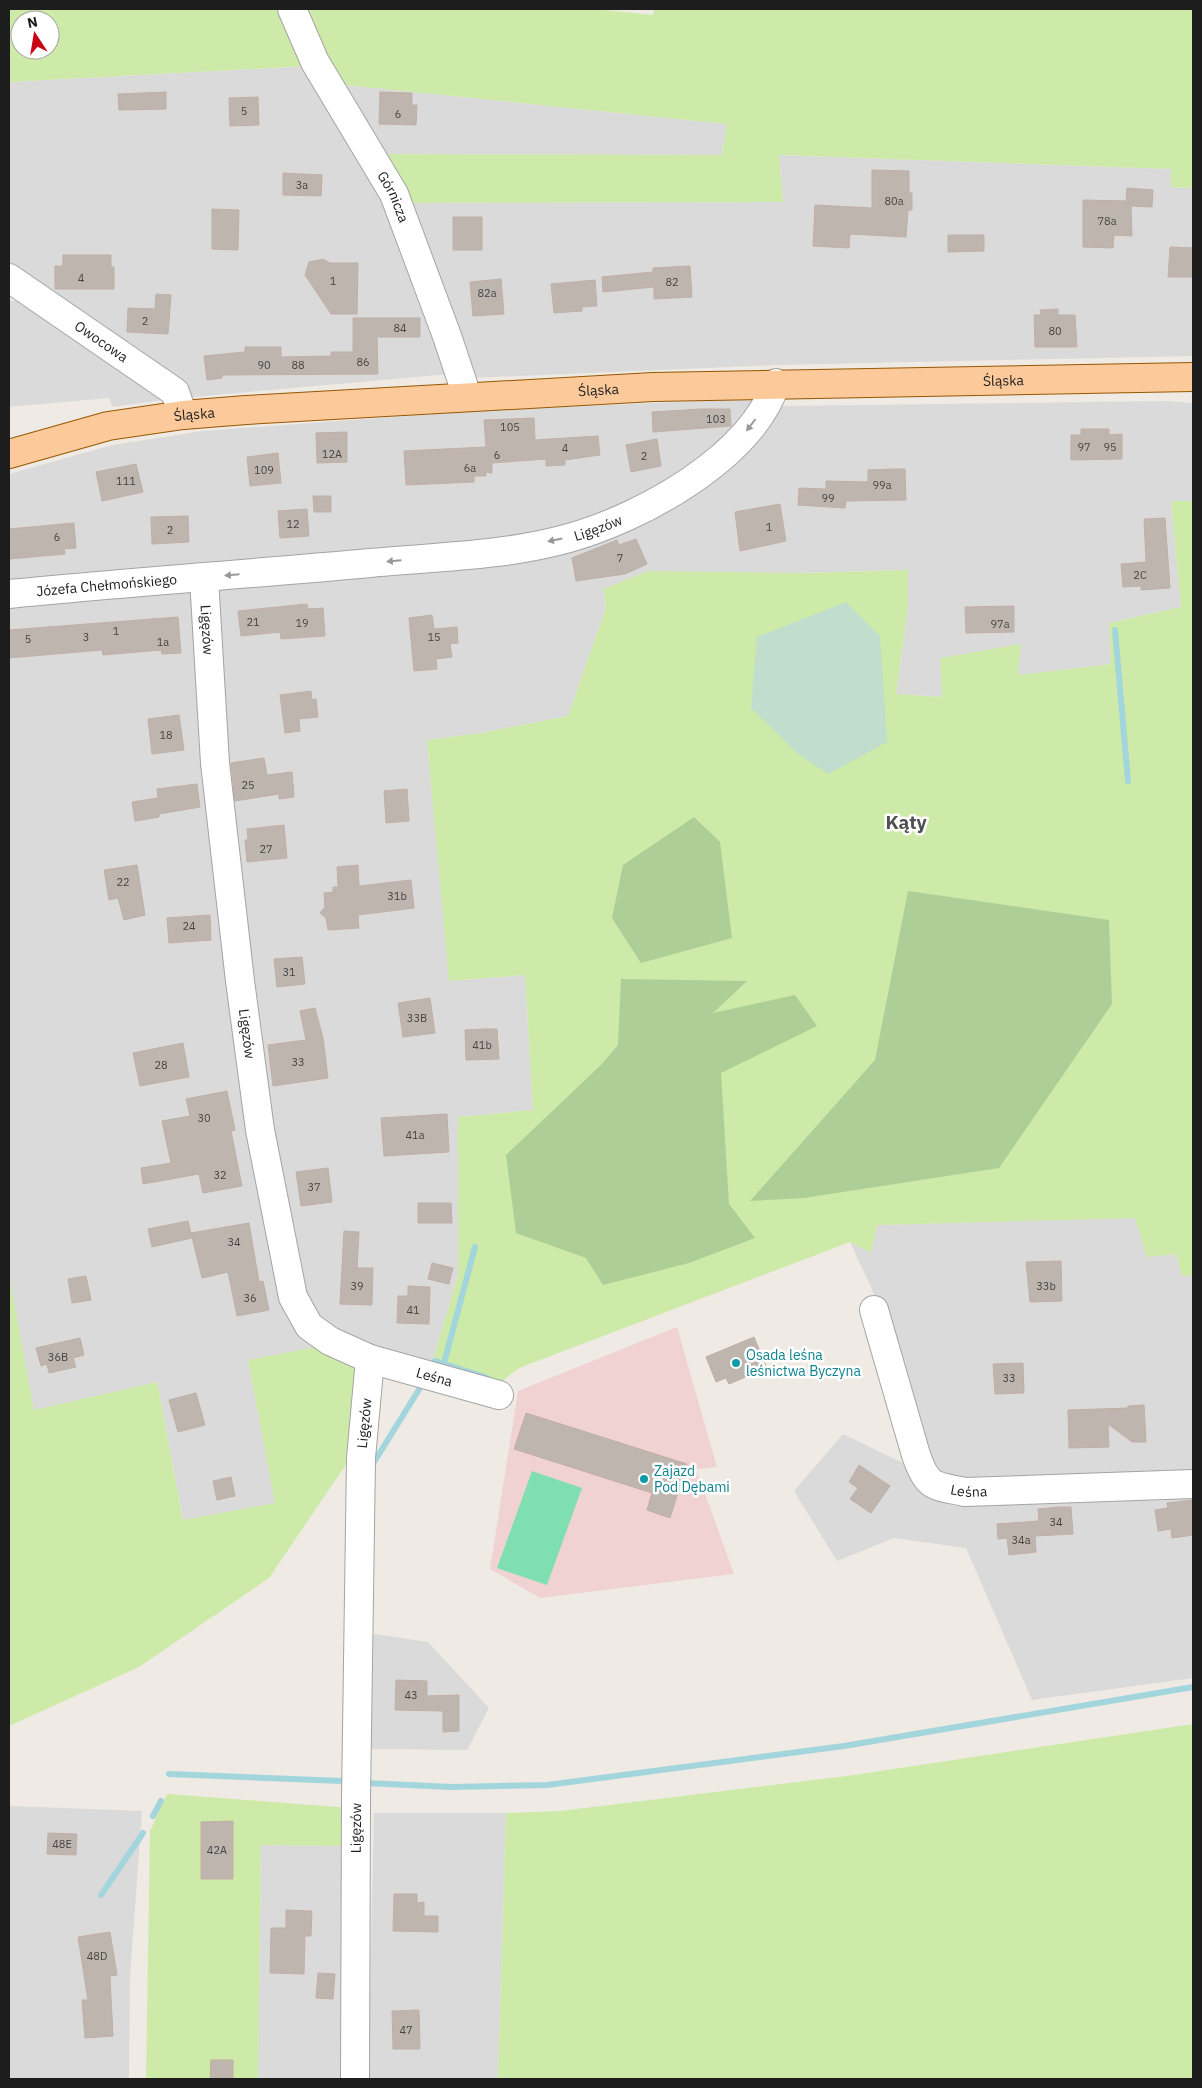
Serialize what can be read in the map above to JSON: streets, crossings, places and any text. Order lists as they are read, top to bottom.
{
  "streets": {
    "main road": ["Śląska"],
    "street": [
      "Górnicza",
      "Owocowa",
      "Ligęzów",
      "Józefa Chełmońskiego",
      "Leśna"
    ]
  },
  "crossings": [
    ["Górnicza", "Śląska"],
    ["Owocowa", "Śląska"],
    ["Śląska", "Ligęzów"],
    ["Ligęzów", "Józefa Chełmońskiego"],
    ["Ligęzów", "Leśna"]
  ],
  "districts": ["Kąty"],
  "places": ["Osada leśna leśnictwa Byczyna", "Zajazd Pod Dębami"],
  "house_numbers": [
    "5",
    "6",
    "3a",
    "80a",
    "78a",
    "4",
    "1",
    "82",
    "82a",
    "2",
    "84",
    "80",
    "86",
    "90",
    "88",
    "103",
    "105",
    "97",
    "95",
    "4",
    "12A",
    "6",
    "2",
    "6a",
    "109",
    "111",
    "99a",
    "99",
    "12",
    "1",
    "2",
    "6",
    "7",
    "2C",
    "21",
    "19",
    "97a",
    "1",
    "3",
    "15",
    "5",
    "1a",
    "18",
    "25",
    "27",
    "22",
    "31b",
    "24",
    "31",
    "33B",
    "41b",
    "33",
    "28",
    "30",
    "41a",
    "32",
    "37",
    "34",
    "39",
    "33b",
    "36",
    "41",
    "36B",
    "33",
    "34",
    "34a",
    "43",
    "48E",
    "42A",
    "48D",
    "47"
  ],
  "north": "top"
}
